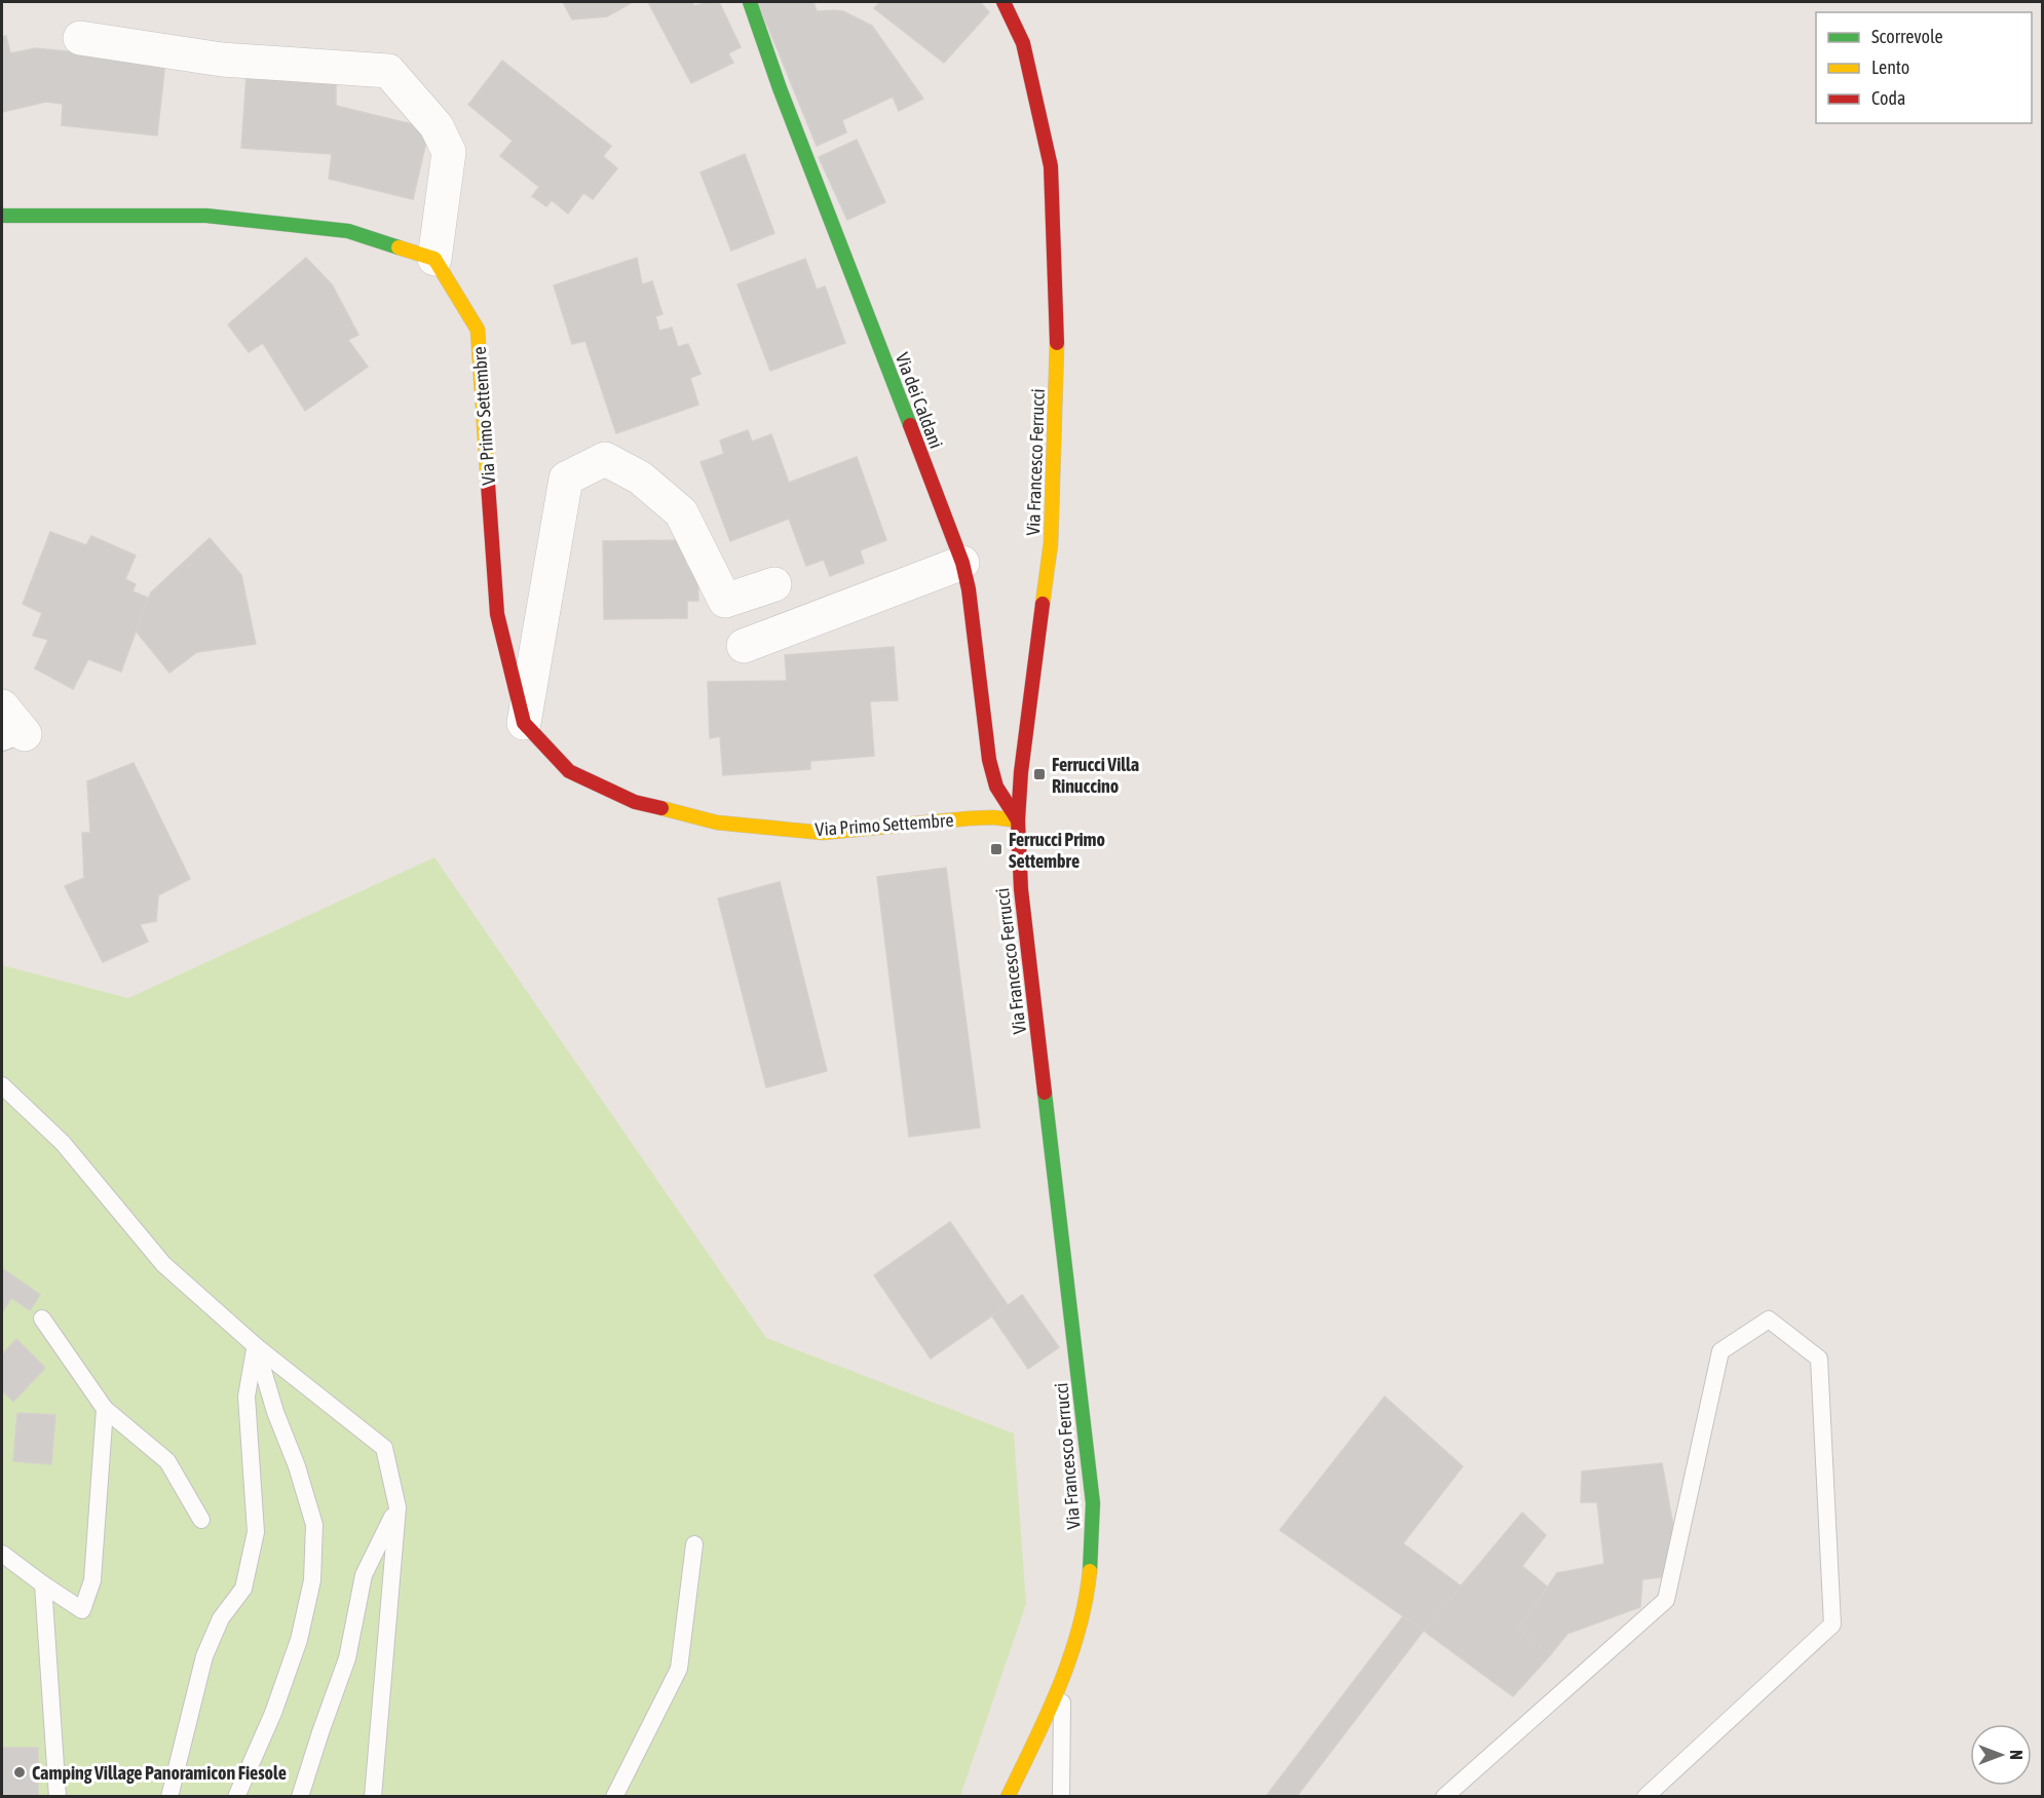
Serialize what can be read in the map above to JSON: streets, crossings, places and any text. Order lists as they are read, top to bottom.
{
  "streets": {
    "street": ["Via dei Caldani", "Via Primo Settembre", "Via Francesco Ferrucci"]
  },
  "crossings": [
    ["Via dei Caldani", "Via Primo Settembre"],
    ["Via dei Caldani", "Via Francesco Ferrucci"],
    ["Via Primo Settembre", "Via Francesco Ferrucci"]
  ],
  "places": {
    "transit": ["Ferrucci Villa Rinuccino", "Ferrucci Primo Settembre"],
    "other": ["Camping Village Panoramicon Fiesole"]
  },
  "legend": ["Scorrevole", "Lento", "Coda"],
  "north": "right"
}
